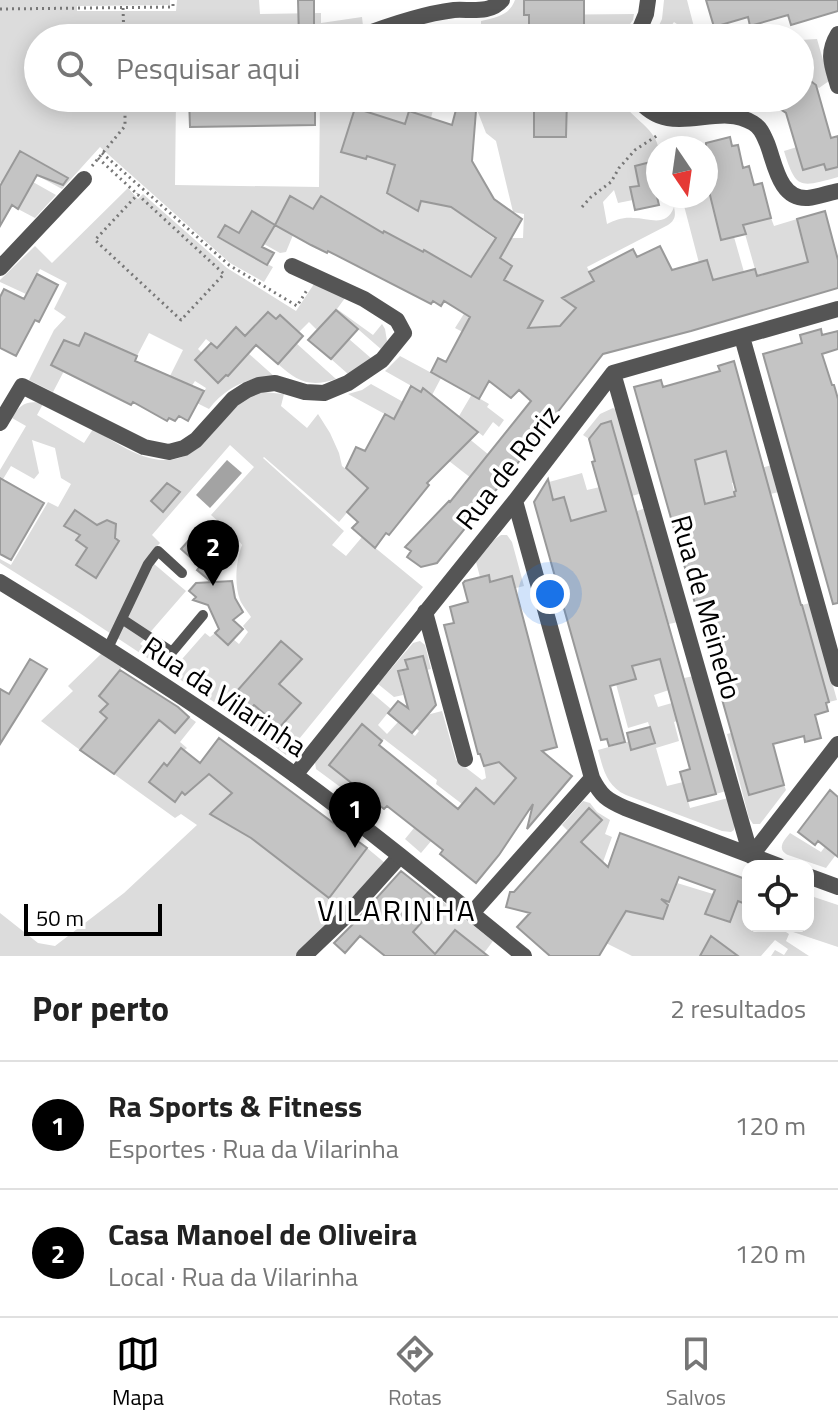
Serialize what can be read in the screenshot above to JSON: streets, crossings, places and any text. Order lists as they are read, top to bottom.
{
  "streets": {
    "street": ["Rua de Roriz", "Rua de Meinedo", "Rua da Vilarinha"]
  },
  "crossings": [
    ["Rua de Roriz", "Rua de Meinedo"],
    ["Rua de Roriz", "Rua da Vilarinha"]
  ],
  "districts": ["VILARINHA"],
  "scale_bar": "50 m",
  "north": "bottom",
  "page": {
    "search": "Pesquisar aqui",
    "pins": ["2", "1"],
    "scale": "50 m",
    "heading": ["Por perto", "2 resultados"],
    "list": [
      {
        "mark": "1",
        "name": "Ra Sports & Fitness",
        "note": "Esportes · Rua da Vilarinha",
        "value": "120 m"
      },
      {
        "mark": "2",
        "name": "Casa Manoel de Oliveira",
        "note": "Local · Rua da Vilarinha",
        "value": "120 m"
      }
    ],
    "nav": ["Mapa", "Rotas", "Salvos"]
  }
}
